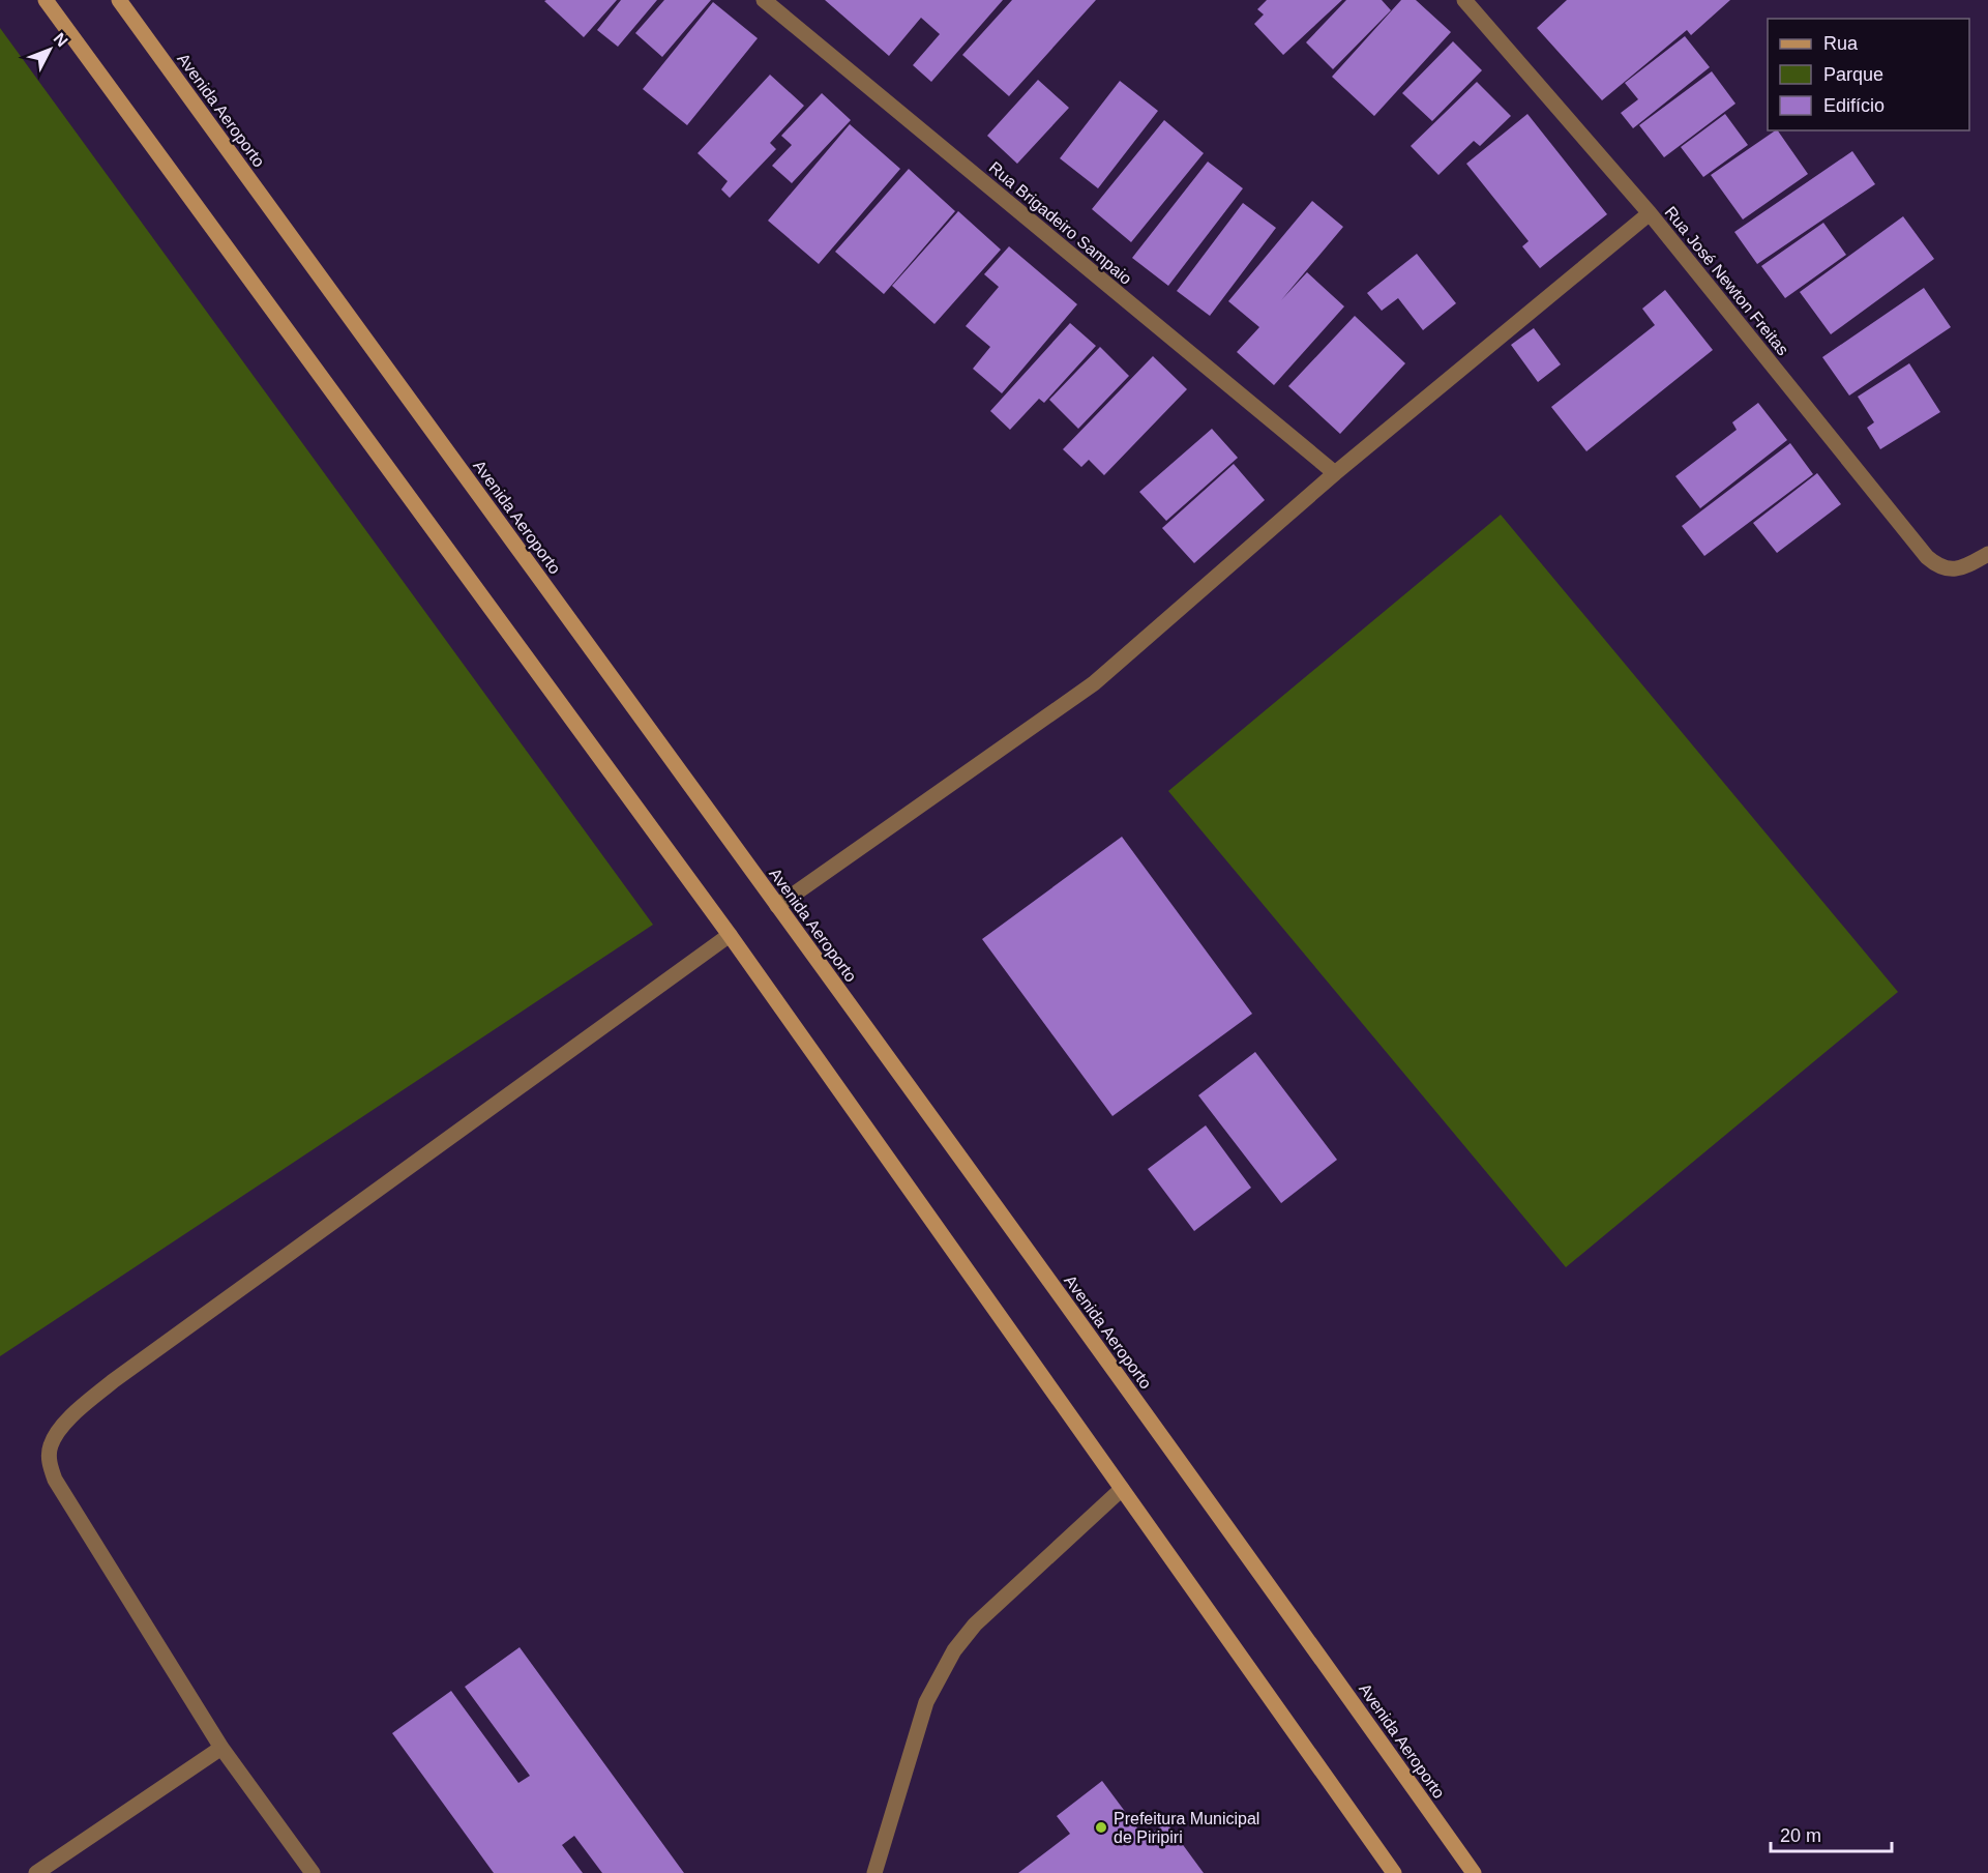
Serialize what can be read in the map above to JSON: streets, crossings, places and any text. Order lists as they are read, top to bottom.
{
  "streets": {
    "street": ["Avenida Aeroporto", "Rua Brigadeiro Sampaio", "Rua José Newton Freitas"]
  },
  "places": ["Prefeitura Municipal de Piripiri"],
  "legend": ["Rua", "Parque", "Edifício"],
  "scale_bar": "20 m",
  "north": "top right"
}
